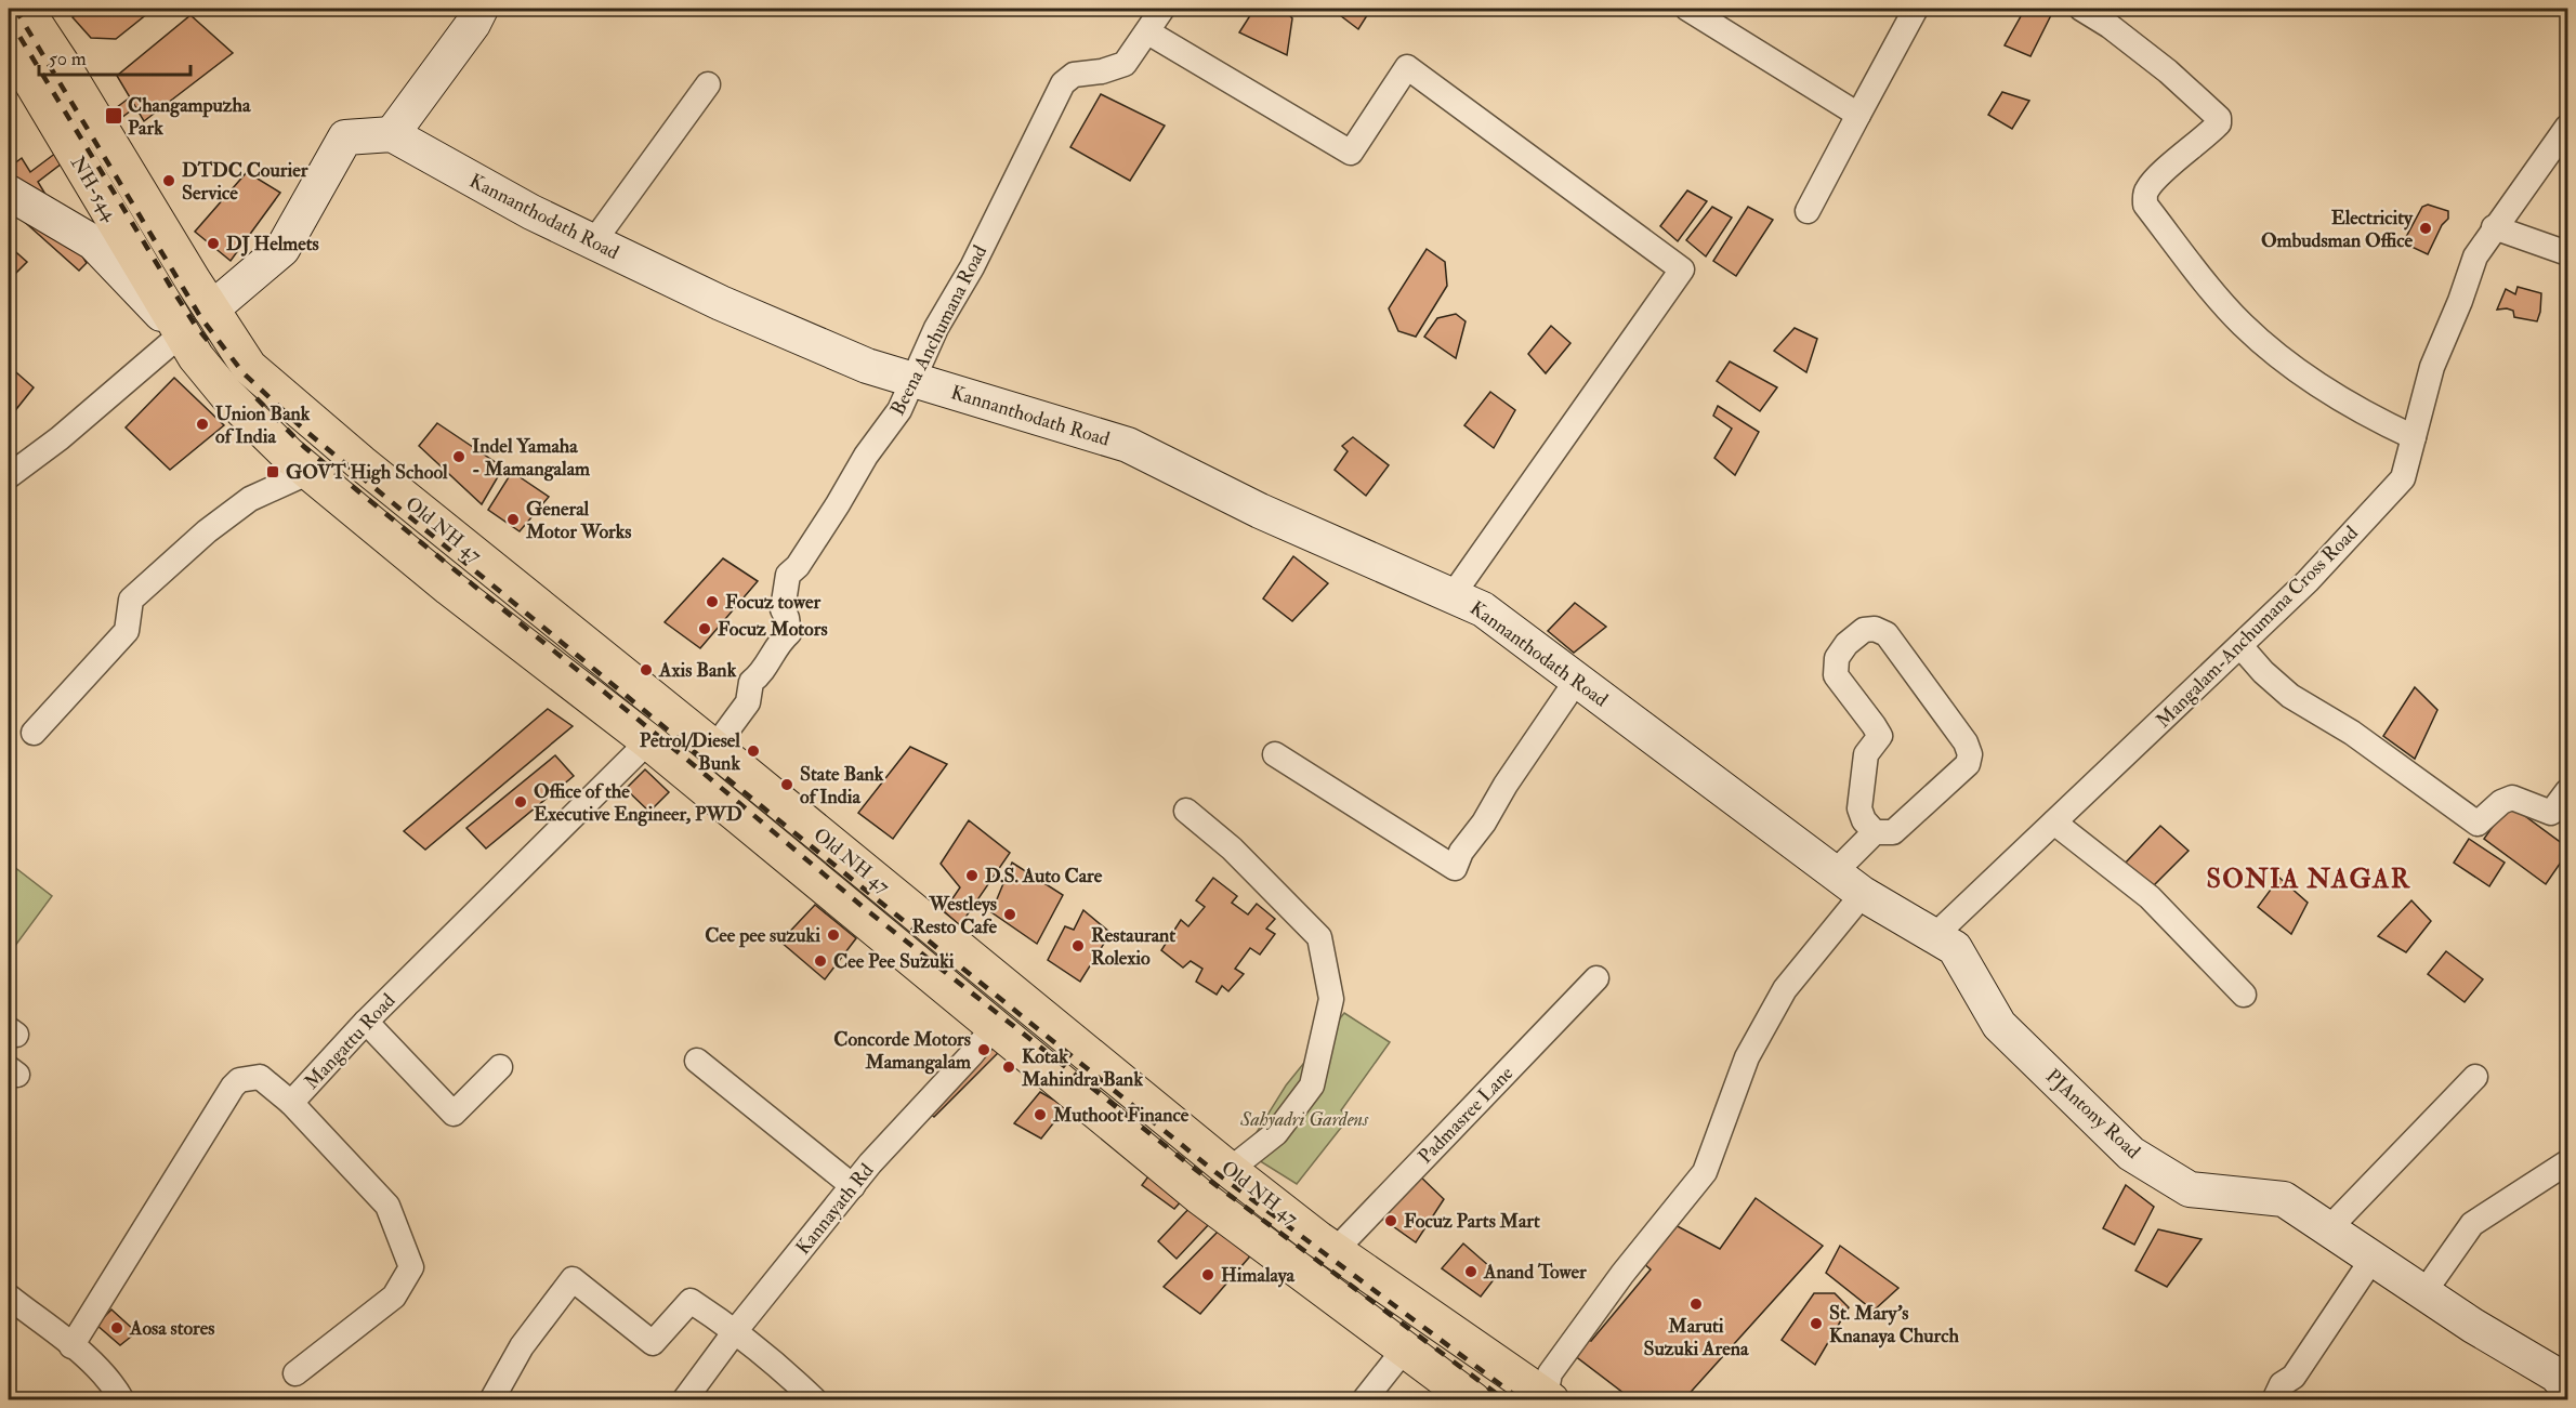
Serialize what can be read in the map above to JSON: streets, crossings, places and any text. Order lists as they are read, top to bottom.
{
  "streets": {
    "main road": ["NH-544", "Old NH 47"],
    "street": [
      "Kannanthodath Road",
      "Beena Anchumana Road",
      "Mangalam-Anchumana Cross Road",
      "Mangattu Road",
      "PJAntony Road",
      "Padmasree Lane",
      "Kannayath Rd"
    ]
  },
  "crossings": [
    ["NH-544", "Old NH 47"],
    ["Kannanthodath Road", "Beena Anchumana Road"],
    ["Kannanthodath Road", "PJAntony Road"],
    ["Beena Anchumana Road", "Old NH 47"],
    ["Old NH 47", "Mangattu Road"],
    ["Old NH 47", "Padmasree Lane"],
    ["Old NH 47", "Kannayath Rd"],
    ["Mangalam-Anchumana Cross Road", "PJAntony Road"]
  ],
  "districts": ["SONIA NAGAR"],
  "parks": ["Sahyadri Gardens"],
  "places": {
    "transit": ["Changampuzha Park", "GOVT High School"],
    "other": [
      "DTDC Courier Service",
      "Electricity Ombudsman Office",
      "DJ Helmets",
      "Union Bank of India",
      "Indel Yamaha - Mamangalam",
      "General Motor Works",
      "Focuz tower",
      "Focuz Motors",
      "Axis Bank",
      "Petrol/Diesel Bunk",
      "State Bank of India",
      "Office of the Executive Engineer, PWD",
      "D.S. Auto Care",
      "Westleys Resto Cafe",
      "Cee pee suzuki",
      "Restaurant Rolexio",
      "Cee Pee Suzuki",
      "Concorde Motors Mamangalam",
      "Kotak Mahindra Bank",
      "Muthoot Finance",
      "Focuz Parts Mart",
      "Anand Tower",
      "Himalaya",
      "Maruti Suzuki Arena",
      "St. Mary's Knanaya Church",
      "Aosa stores"
    ]
  },
  "scale_bar": "50 m"
}
